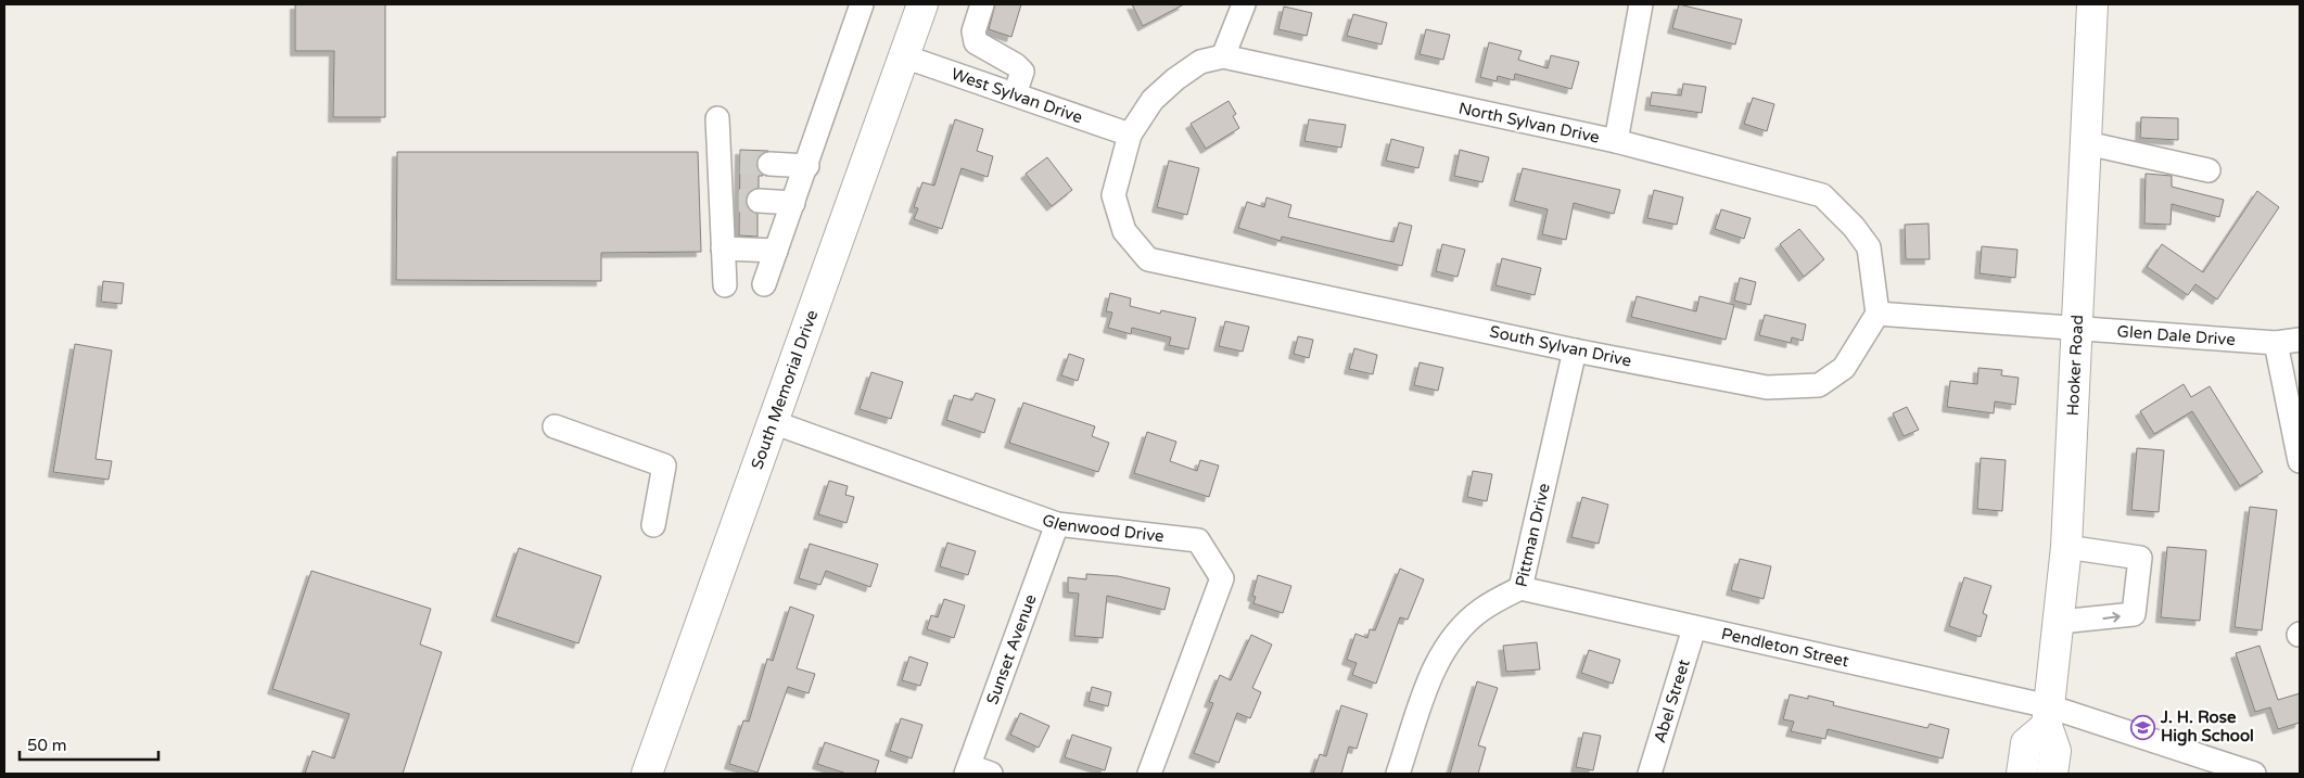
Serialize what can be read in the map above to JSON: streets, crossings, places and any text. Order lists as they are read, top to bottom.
{
  "streets": {
    "main road": ["Hooker Road", "South Memorial Drive"],
    "street": [
      "West Sylvan Drive",
      "North Sylvan Drive",
      "Glen Dale Drive",
      "South Sylvan Drive",
      "Glenwood Drive",
      "Pittman Drive",
      "Sunset Avenue",
      "Pendleton Street",
      "Abel Street"
    ]
  },
  "crossings": [
    ["West Sylvan Drive", "North Sylvan Drive"],
    ["West Sylvan Drive", "South Sylvan Drive"],
    ["West Sylvan Drive", "South Memorial Drive"],
    ["North Sylvan Drive", "South Sylvan Drive"],
    ["Glen Dale Drive", "Hooker Road"],
    ["South Sylvan Drive", "Pittman Drive"],
    ["Hooker Road", "Pendleton Street"],
    ["South Memorial Drive", "Glenwood Drive"],
    ["Glenwood Drive", "Sunset Avenue"],
    ["Pittman Drive", "Pendleton Street"],
    ["Pendleton Street", "Abel Street"]
  ],
  "places": {
    "school or university": ["J. H. Rose High School"]
  },
  "scale_bar": "50 m"
}
